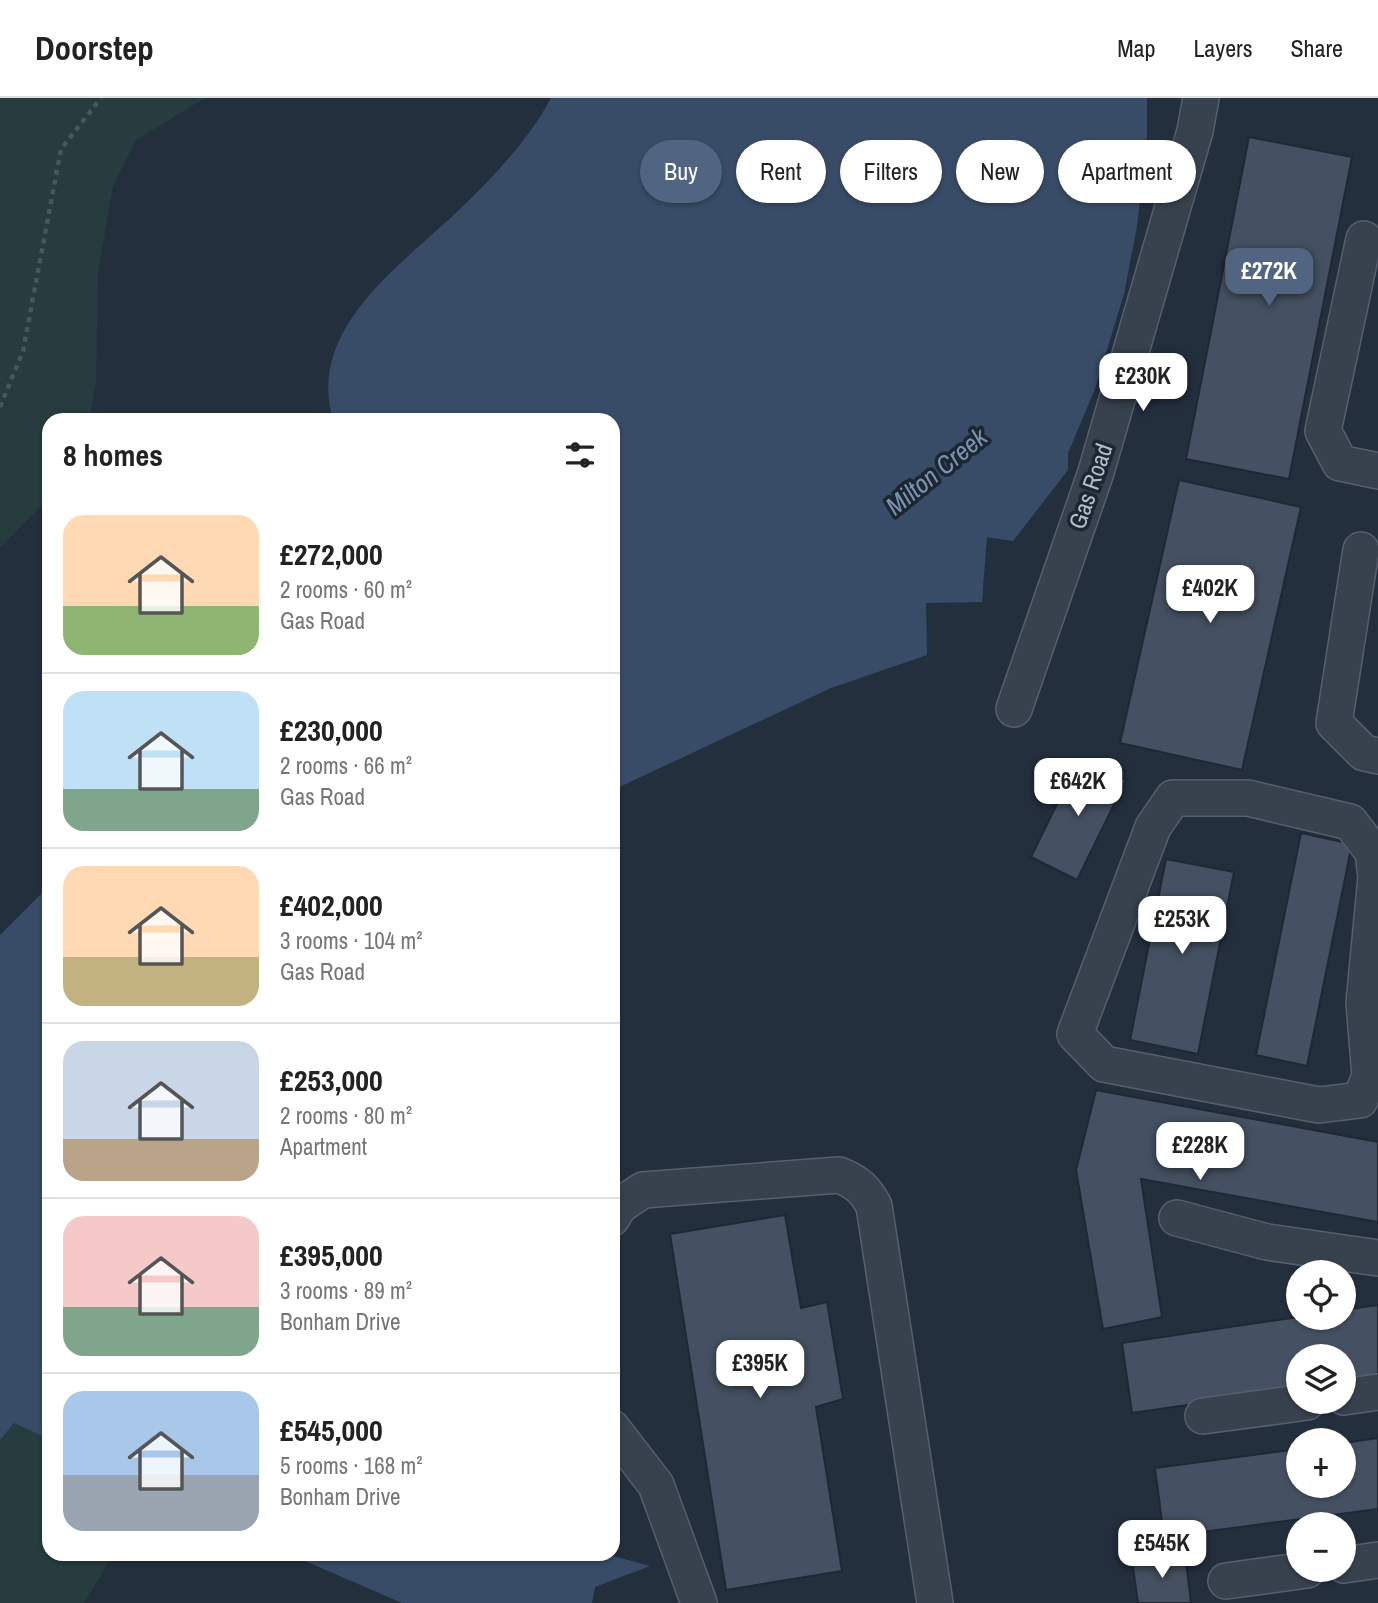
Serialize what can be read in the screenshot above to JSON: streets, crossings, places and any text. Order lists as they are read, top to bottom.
{
  "streets": {
    "street": ["Gas Road"]
  },
  "water": ["Milton Creek"],
  "page": {
    "header": "Doorstep",
    "nav": ["Map", "Layers", "Share"],
    "chip": [
      "Buy",
      "Rent",
      "Filters",
      "New",
      "Apartment"
    ],
    "price": [
      "£272K",
      "£230K",
      "£402K",
      "£642K",
      "£253K",
      "£228K",
      "£395K",
      "£545K"
    ],
    "heading": "8 homes",
    "list": [
      {
        "name": "£272,000",
        "note": "2 rooms · 60 m² · Gas Road"
      },
      {
        "name": "£230,000",
        "note": "2 rooms · 66 m² · Gas Road"
      },
      {
        "name": "£402,000",
        "note": "3 rooms · 104 m² · Gas Road"
      },
      {
        "name": "£253,000",
        "note": "2 rooms · 80 m² · Apartment"
      },
      {
        "name": "£395,000",
        "note": "3 rooms · 89 m² · Bonham Drive"
      },
      {
        "name": "£545,000",
        "note": "5 rooms · 168 m² · Bonham Drive"
      }
    ],
    "map_buttons": ["+", "−"]
  }
}
